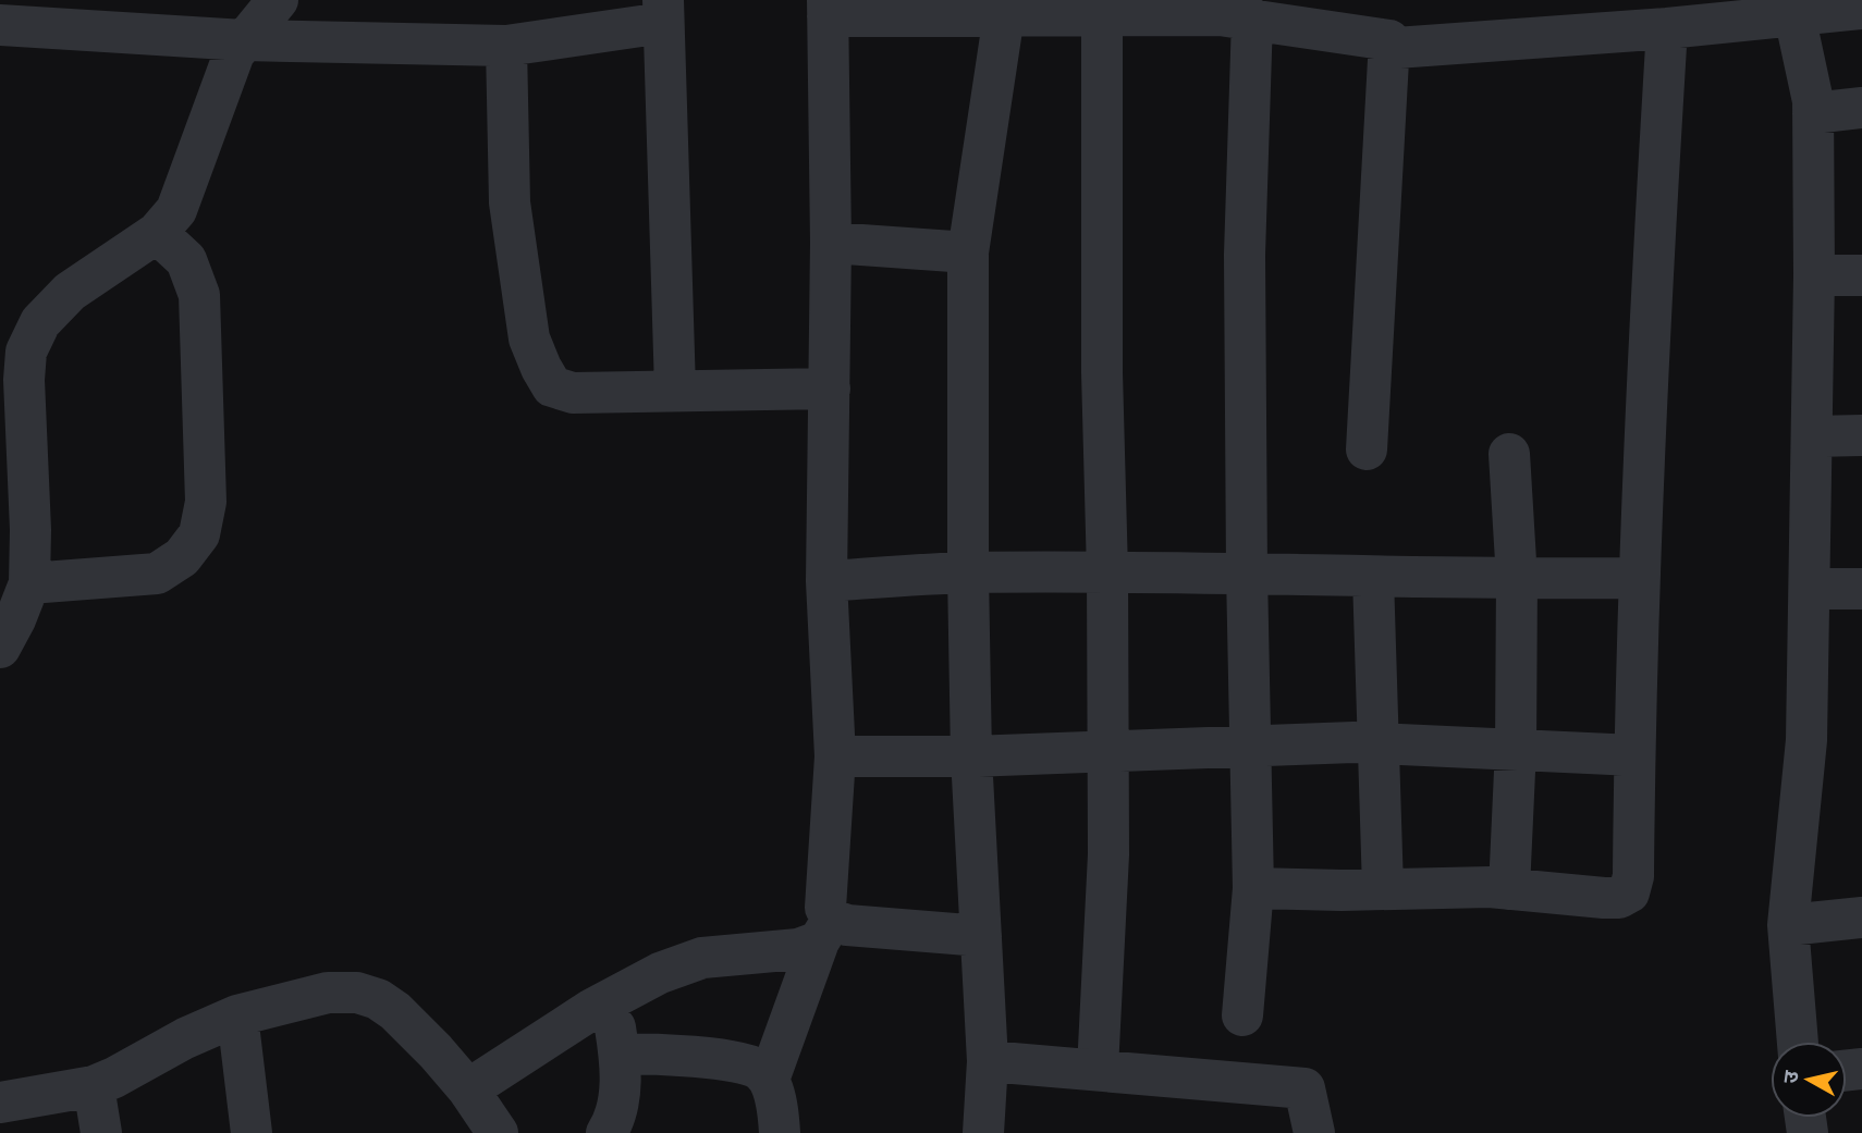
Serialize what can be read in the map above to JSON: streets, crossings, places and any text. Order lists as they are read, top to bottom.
{
  "north": "left"
}
